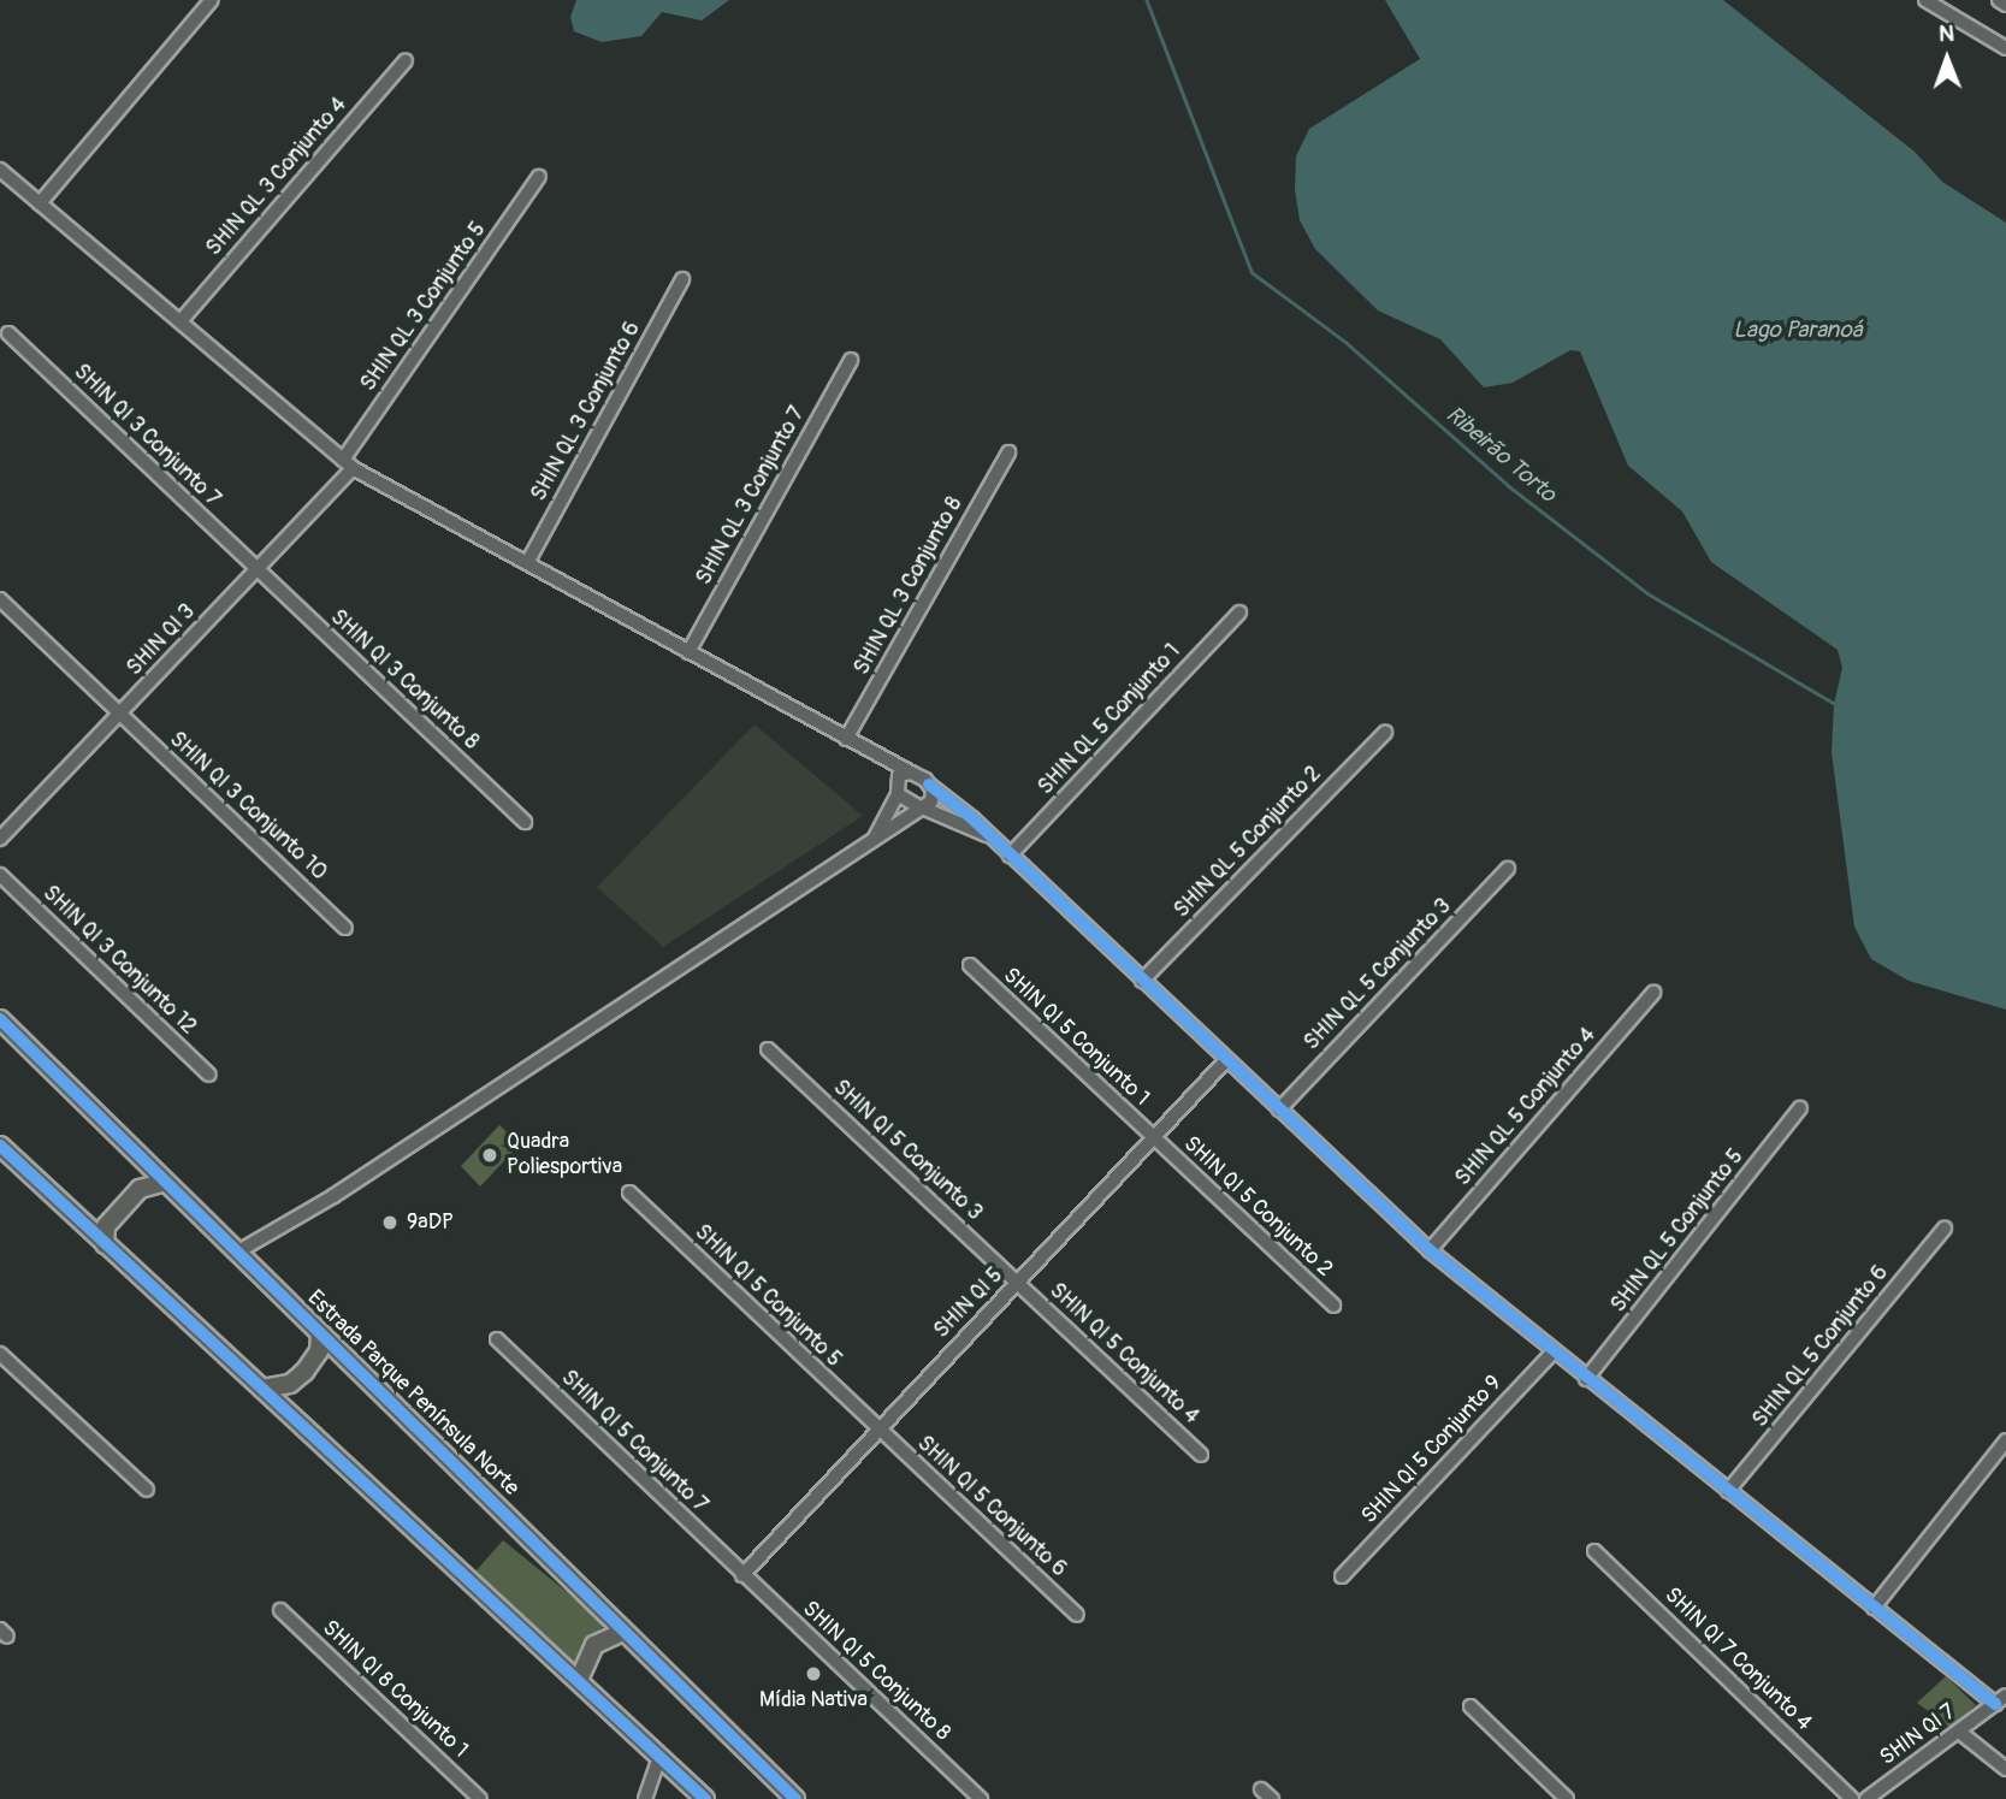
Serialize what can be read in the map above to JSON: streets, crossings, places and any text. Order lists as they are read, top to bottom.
{
  "streets": {
    "main road": ["Estrada Parque Península Norte"],
    "street": [
      "SHIN QL 3 Conjunto 4",
      "SHIN QL 3 Conjunto 5",
      "SHIN QL 3 Conjunto 6",
      "SHIN QI 3 Conjunto 7",
      "SHIN QL 3 Conjunto 7",
      "SHIN QL 3 Conjunto 8",
      "SHIN QI 3",
      "SHIN QI 3 Conjunto 8",
      "SHIN QL 5 Conjunto 1",
      "SHIN QI 3 Conjunto 10",
      "SHIN QL 5 Conjunto 2",
      "SHIN QI 3 Conjunto 12",
      "SHIN QL 5 Conjunto 3",
      "SHIN QI 5 Conjunto 1",
      "SHIN QL 5 Conjunto 4",
      "SHIN QI 5 Conjunto 3",
      "SHIN QI 5 Conjunto 2",
      "SHIN QL 5 Conjunto 5",
      "SHIN QI 5 Conjunto 5",
      "SHIN QI 5",
      "SHIN QL 5 Conjunto 6",
      "SHIN QI 5 Conjunto 4",
      "SHIN QI 5 Conjunto 7",
      "SHIN QI 5 Conjunto 9",
      "SHIN QI 5 Conjunto 6",
      "SHIN QI 7 Conjunto 4",
      "SHIN QI 5 Conjunto 8",
      "SHIN QI 8 Conjunto 1",
      "SHIN QI 7"
    ]
  },
  "crossings": [
    ["SHIN QL 3 Conjunto 5", "SHIN QI 3"],
    ["SHIN QI 3 Conjunto 7", "SHIN QI 3"],
    ["SHIN QI 3 Conjunto 7", "SHIN QI 3 Conjunto 8"],
    ["SHIN QI 3", "SHIN QI 3 Conjunto 8"],
    ["SHIN QI 3", "SHIN QI 3 Conjunto 10"],
    ["SHIN QI 5 Conjunto 1", "SHIN QI 5 Conjunto 2"],
    ["SHIN QI 5 Conjunto 1", "SHIN QI 5"],
    ["SHIN QI 5 Conjunto 3", "SHIN QI 5"],
    ["SHIN QI 5 Conjunto 3", "SHIN QI 5 Conjunto 4"],
    ["SHIN QI 5 Conjunto 2", "SHIN QI 5"],
    ["SHIN QI 5 Conjunto 5", "SHIN QI 5"],
    ["SHIN QI 5 Conjunto 5", "SHIN QI 5 Conjunto 6"],
    ["SHIN QI 5", "SHIN QI 5 Conjunto 4"],
    ["SHIN QI 5", "SHIN QI 5 Conjunto 7"],
    ["SHIN QI 5", "SHIN QI 5 Conjunto 6"],
    ["SHIN QI 5", "SHIN QI 5 Conjunto 8"],
    ["SHIN QI 5 Conjunto 7", "SHIN QI 5 Conjunto 8"]
  ],
  "water": ["Lago Paranoá", "Ribeirão Torto"],
  "places": ["Quadra Poliesportiva", "9ªDP", "Mídia Nativa"],
  "north": "top"
}
